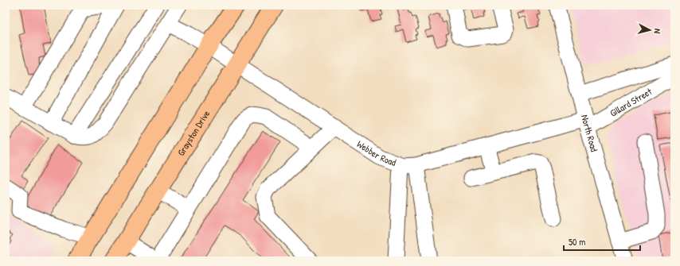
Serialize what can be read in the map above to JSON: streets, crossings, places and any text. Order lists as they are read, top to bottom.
{
  "streets": {
    "main road": ["Grayston Drive"],
    "street": ["Gillard Street", "North Road", "Webber Road"]
  },
  "crossings": [
    ["Gillard Street", "North Road"],
    ["Gillard Street", "Webber Road"],
    ["Grayston Drive", "Webber Road"],
    ["North Road", "Webber Road"]
  ],
  "scale_bar": "50 m",
  "north": "right"
}
